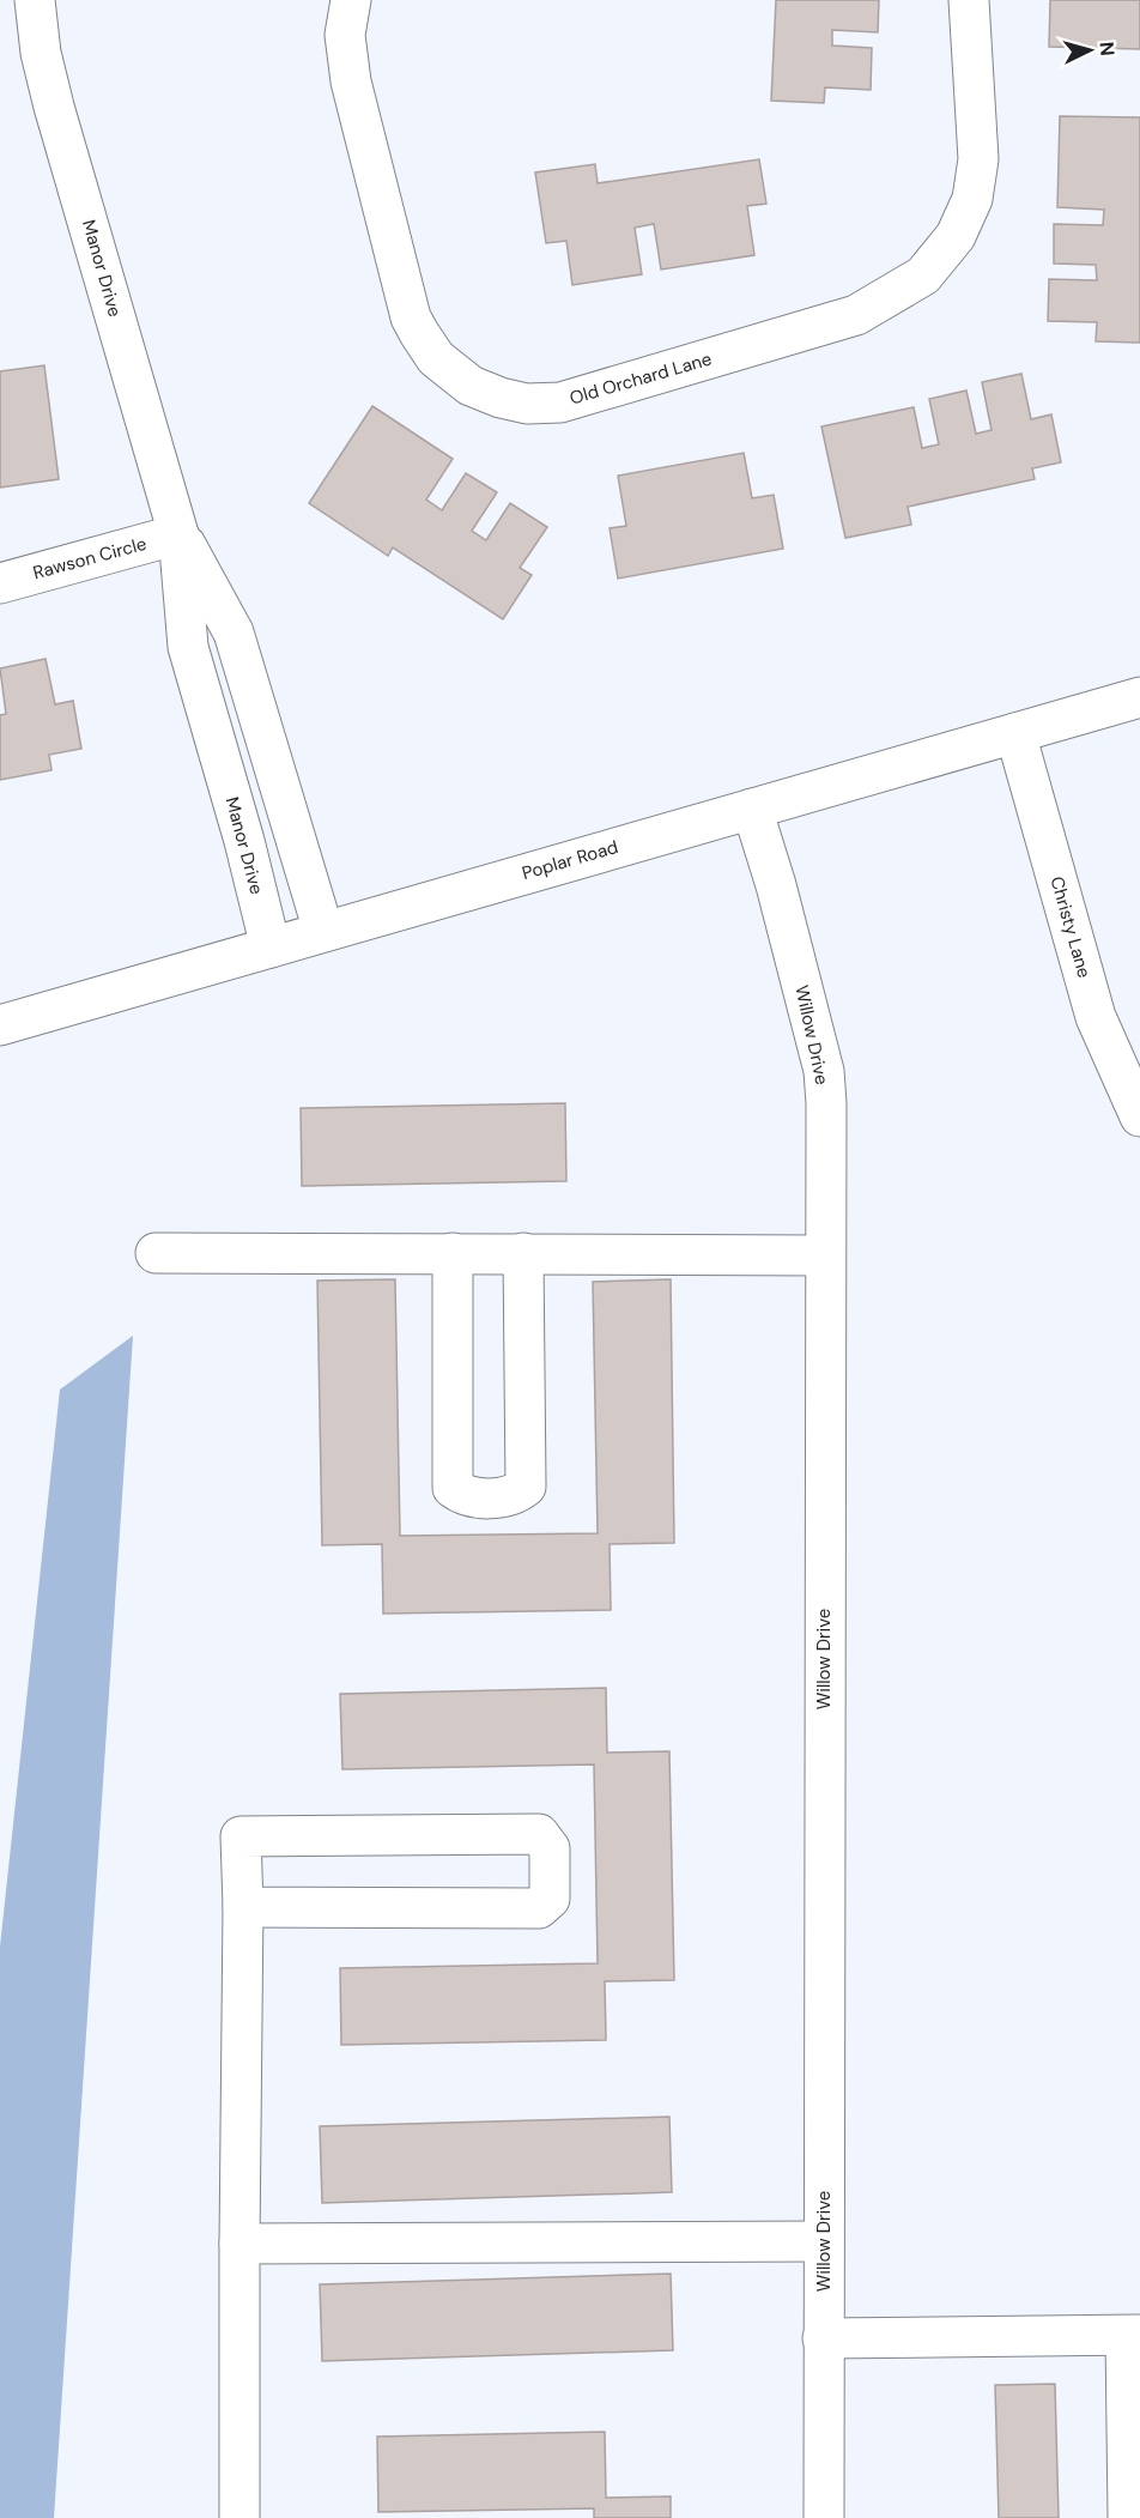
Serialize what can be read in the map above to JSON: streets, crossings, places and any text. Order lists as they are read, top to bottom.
{
  "streets": {
    "street": [
      "Manor Drive",
      "Old Orchard Lane",
      "Rawson Circle",
      "Poplar Road",
      "Christy Lane",
      "Willow Drive"
    ]
  },
  "crossings": [
    ["Manor Drive", "Rawson Circle"],
    ["Manor Drive", "Poplar Road"],
    ["Poplar Road", "Christy Lane"],
    ["Poplar Road", "Willow Drive"]
  ],
  "north": "right"
}
